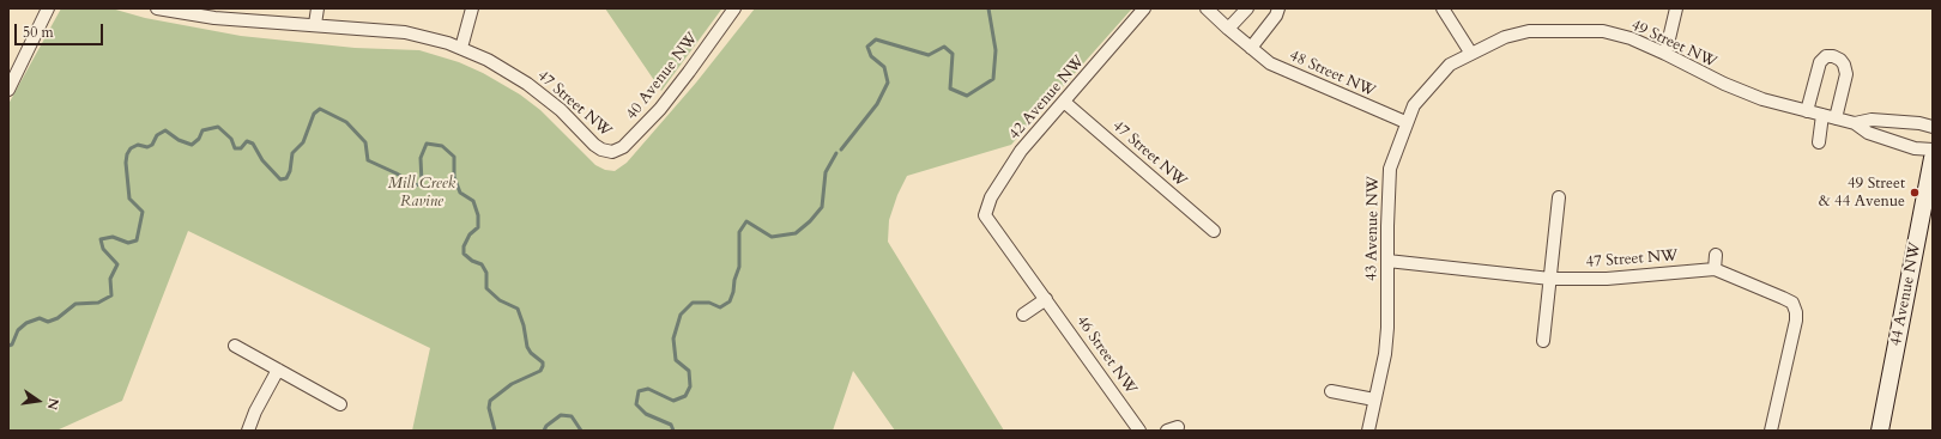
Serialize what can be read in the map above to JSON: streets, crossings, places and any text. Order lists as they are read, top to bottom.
{
  "streets": {
    "street": [
      "49 Street NW",
      "48 Street NW",
      "40 Avenue NW",
      "42 Avenue NW",
      "47 Street NW",
      "43 Avenue NW",
      "44 Avenue NW",
      "46 Street NW"
    ]
  },
  "crossings": [
    ["49 Street NW", "43 Avenue NW"],
    ["48 Street NW", "43 Avenue NW"],
    ["40 Avenue NW", "47 Street NW"],
    ["42 Avenue NW", "47 Street NW"],
    ["42 Avenue NW", "46 Street NW"],
    ["47 Street NW", "43 Avenue NW"]
  ],
  "parks": ["Mill Creek Ravine"],
  "places": ["49 Street & 44 Avenue"],
  "scale_bar": "50 m",
  "north": "right"
}
